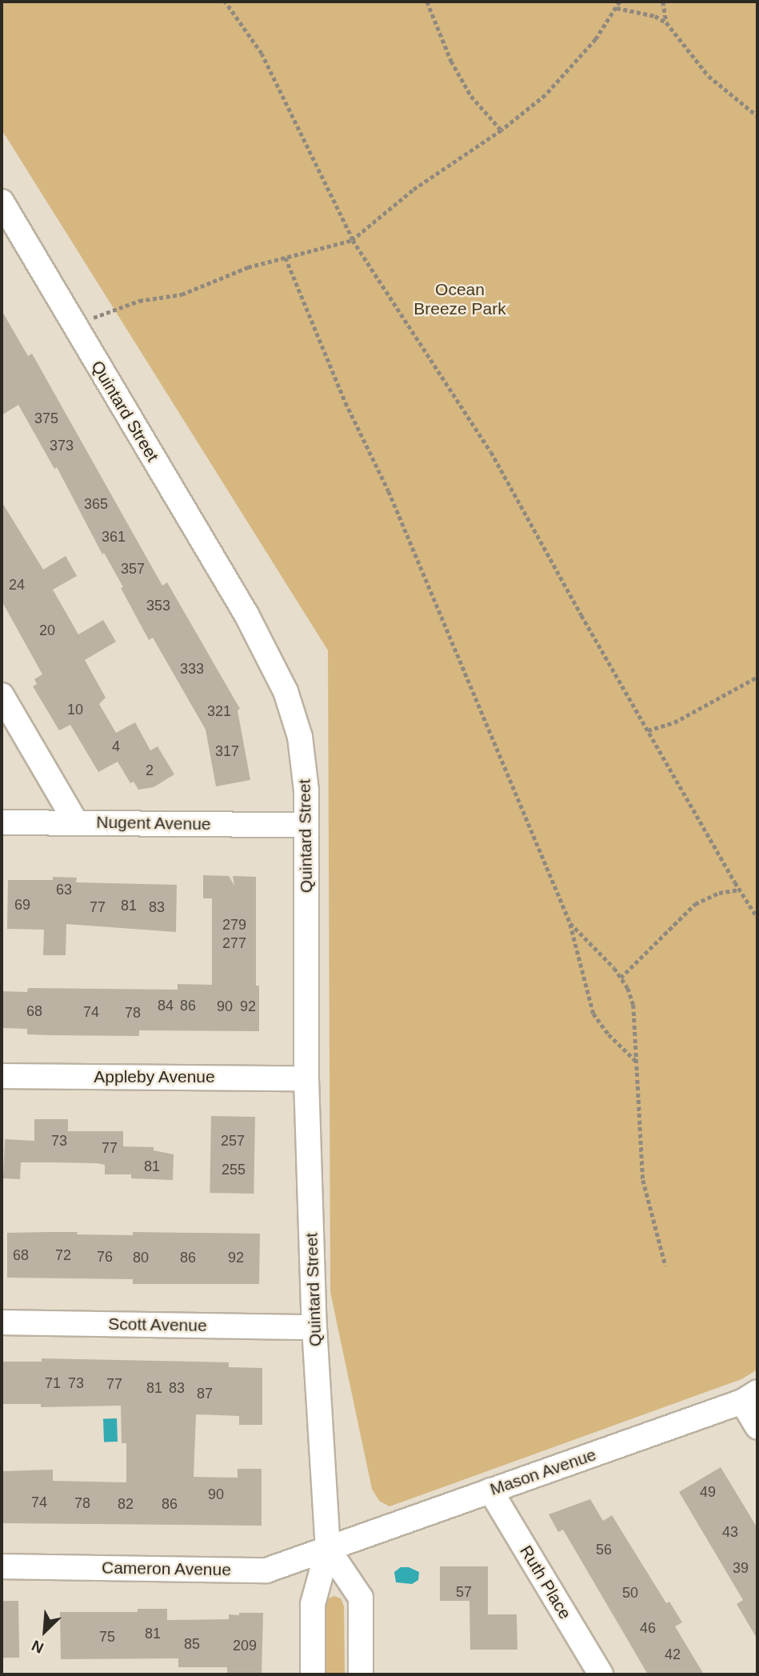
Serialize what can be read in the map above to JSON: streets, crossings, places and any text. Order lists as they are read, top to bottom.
{
  "streets": {
    "street": [
      "Quintard Street",
      "Nugent Avenue",
      "Appleby Avenue",
      "Scott Avenue",
      "Mason Avenue",
      "Cameron Avenue",
      "Ruth Place"
    ]
  },
  "crossings": [
    ["Quintard Street", "Nugent Avenue"],
    ["Quintard Street", "Appleby Avenue"],
    ["Quintard Street", "Scott Avenue"],
    ["Quintard Street", "Mason Avenue"],
    ["Quintard Street", "Cameron Avenue"],
    ["Mason Avenue", "Cameron Avenue"],
    ["Mason Avenue", "Ruth Place"]
  ],
  "parks": ["Ocean Breeze Park"],
  "house_numbers": [
    "375",
    "373",
    "365",
    "361",
    "357",
    "24",
    "353",
    "20",
    "333",
    "10",
    "321",
    "4",
    "317",
    "2",
    "63",
    "69",
    "81",
    "77",
    "83",
    "279",
    "277",
    "84",
    "86",
    "90",
    "92",
    "68",
    "74",
    "78",
    "73",
    "257",
    "77",
    "81",
    "255",
    "68",
    "72",
    "76",
    "80",
    "86",
    "92",
    "71",
    "73",
    "77",
    "81",
    "83",
    "87",
    "49",
    "90",
    "74",
    "78",
    "82",
    "86",
    "43",
    "56",
    "39",
    "57",
    "50",
    "46",
    "81",
    "75",
    "85",
    "209",
    "42"
  ],
  "north": "bottom left"
}
